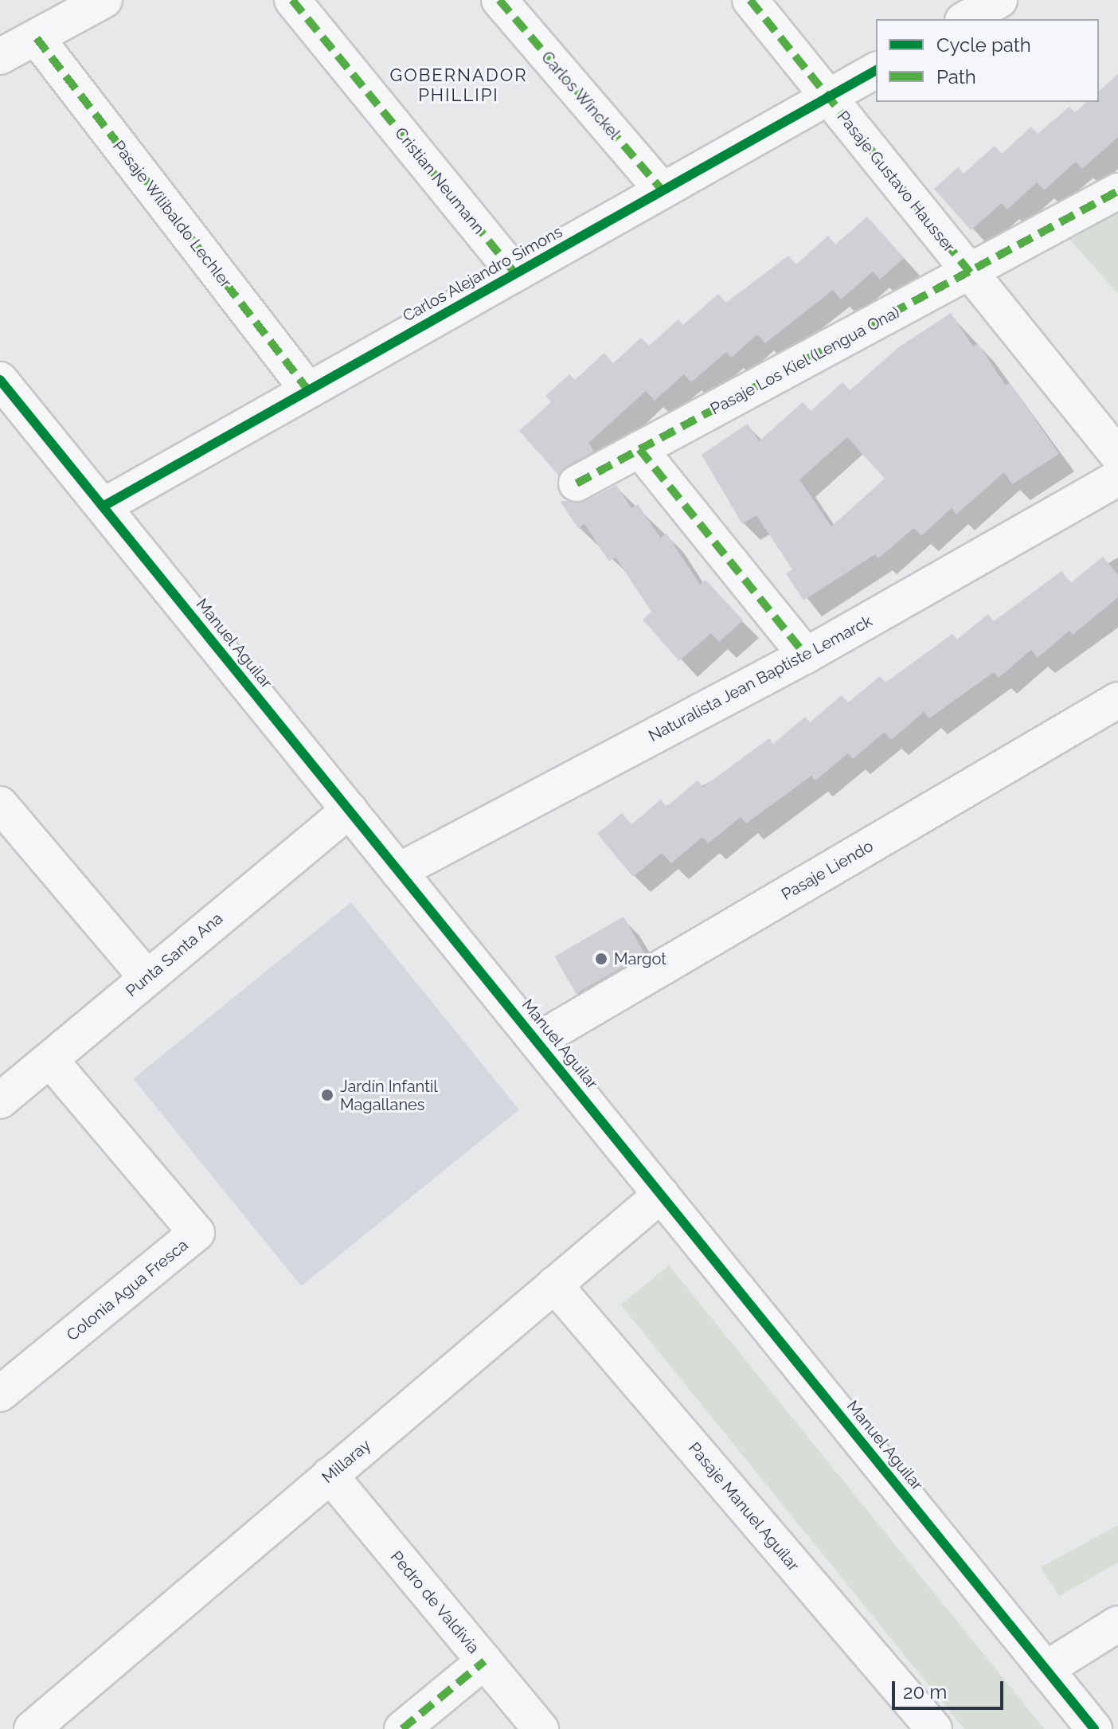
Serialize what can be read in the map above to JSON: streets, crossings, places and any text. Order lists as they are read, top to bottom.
{
  "streets": {
    "street": [
      "Carlos Winckel",
      "Cristian Neumann",
      "Pasaje Gustavo Hausser",
      "Pasaje Wilibaldo Lechler",
      "Carlos Alejandro Simons",
      "Pasaje Los Kiel (Lengua Ona)",
      "Manuel Aguilar",
      "Naturalista Jean Baptiste Lemarck",
      "Pasaje Liendo",
      "Punta Santa Ana",
      "Colonia Agua Fresca",
      "Millaray",
      "Pasaje Manuel Aguilar",
      "Pedro de Valdivia"
    ]
  },
  "crossings": [
    ["Carlos Winckel", "Carlos Alejandro Simons"],
    ["Cristian Neumann", "Carlos Alejandro Simons"],
    ["Pasaje Gustavo Hausser", "Carlos Alejandro Simons"],
    ["Pasaje Gustavo Hausser", "Pasaje Los Kiel (Lengua Ona)"],
    ["Pasaje Wilibaldo Lechler", "Carlos Alejandro Simons"],
    ["Carlos Alejandro Simons", "Manuel Aguilar"],
    ["Manuel Aguilar", "Naturalista Jean Baptiste Lemarck"],
    ["Manuel Aguilar", "Pasaje Liendo"],
    ["Manuel Aguilar", "Punta Santa Ana"],
    ["Manuel Aguilar", "Millaray"],
    ["Punta Santa Ana", "Colonia Agua Fresca"],
    ["Millaray", "Pasaje Manuel Aguilar"],
    ["Millaray", "Pedro de Valdivia"]
  ],
  "districts": ["GOBERNADOR PHILLIPI"],
  "places": ["Margot", "Jardín Infantil Magallanes"],
  "legend": ["Cycle path", "Path"],
  "scale_bar": "20 m"
}
